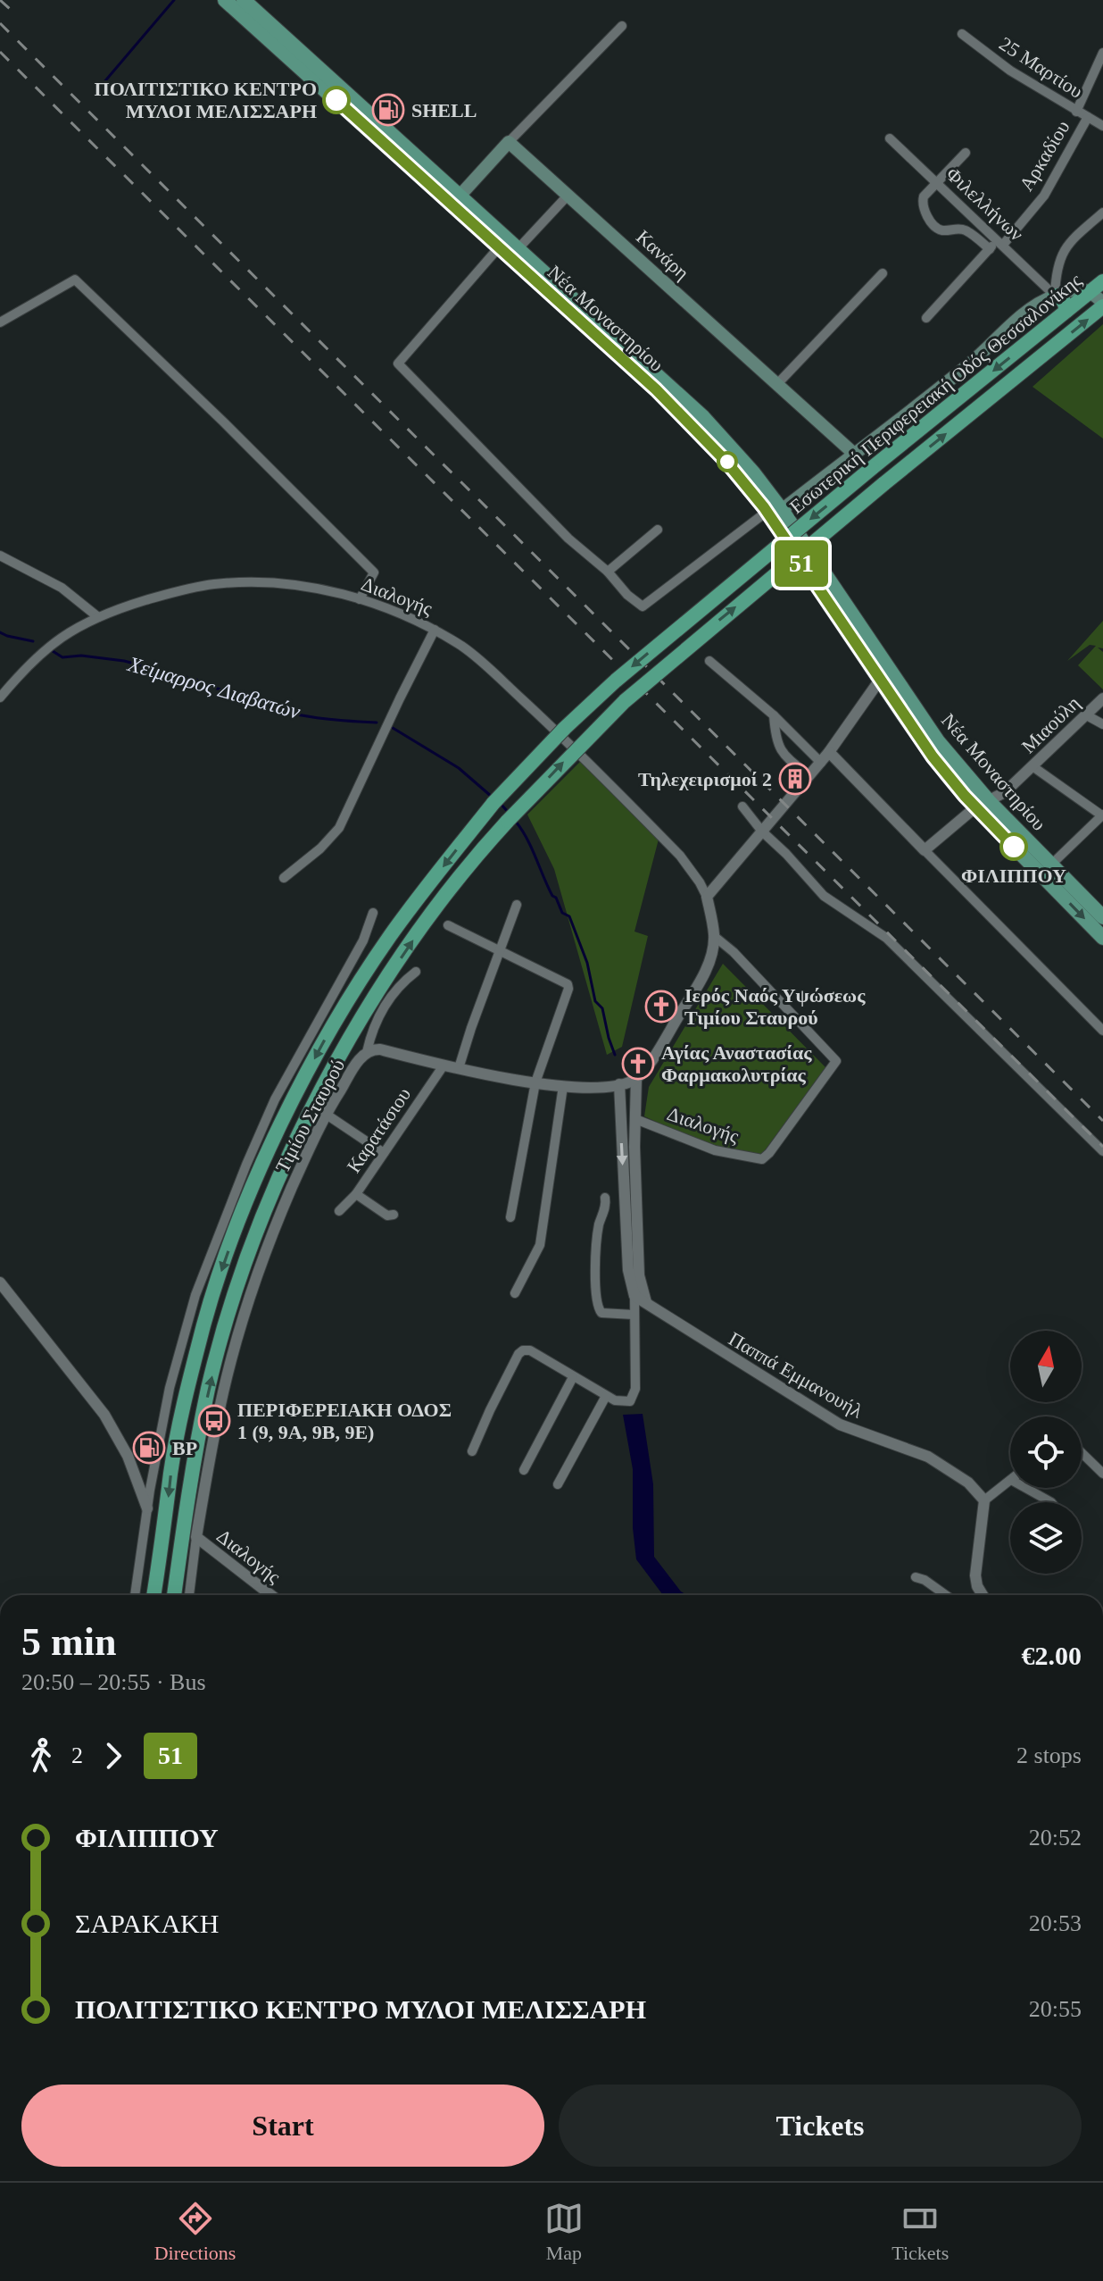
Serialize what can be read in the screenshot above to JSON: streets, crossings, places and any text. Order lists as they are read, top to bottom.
{
  "streets": {
    "highway": ["Εσωτερική Περιφερειακή Οδός Θεσσαλονίκης"],
    "main road": ["Κανάρη", "Νέα Μοναστηρίου"],
    "street": [
      "25 Μαρτίου",
      "Αρκαδίου",
      "Φιλελλήνων",
      "Διαλογής",
      "Μιαούλη",
      "Τιμίου Σταυρού",
      "Καρατάσιου",
      "Παππά Εμμανουήλ"
    ]
  },
  "crossings": [
    ["25 Μαρτίου", "Αρκαδίου"],
    ["Αρκαδίου", "Φιλελλήνων"],
    ["Νέα Μοναστηρίου", "Μιαούλη"],
    ["Διαλογής", "Τιμίου Σταυρού"],
    ["Τιμίου Σταυρού", "Καρατάσιου"]
  ],
  "water": ["Χείμαρρος Διαβατών"],
  "places": {
    "other": ["ΠΟΛΙΤΙΣΤΙΚΟ ΚΕΝΤΡΟ ΜΥΛΟΙ ΜΕΛΙΣΣΑΡΗ", "ΦΙΛΙΠΠΟΥ"],
    "fuel station": ["SHELL", "BP"],
    "building": ["Τηλεχειρισμοί 2"],
    "church": ["Ιερός Ναός Υψώσεως Τιμίου Σταυρού", "Αγίας Αναστασίας Φαρμακολυτρίας"],
    "bus stop": ["ΠΕΡΙΦΕΡΕΙΑΚΗ ΟΔΟΣ 1 (9, 9Α, 9Β, 9Ε)"]
  },
  "lines": ["bus line 51"],
  "north": "top",
  "page": {
    "on_map": "51",
    "heading": ["5 min", "20:50 – 20:55 · Bus", "€2.00"],
    "legs": ["2", "51", "2 stops"],
    "list": [
      {
        "name": "ΦΙΛΙΠΠΟΥ",
        "value": "20:52"
      },
      {
        "name": "ΣΑΡΑΚΑΚΗ",
        "value": "20:53"
      },
      {
        "name": "ΠΟΛΙΤΙΣΤΙΚΟ ΚΕΝΤΡΟ ΜΥΛΟΙ ΜΕΛΙΣΣΑΡΗ",
        "value": "20:55"
      }
    ],
    "buttons": ["Start", "Tickets"],
    "tabs": ["Directions", "Map", "Tickets"]
  }
}
